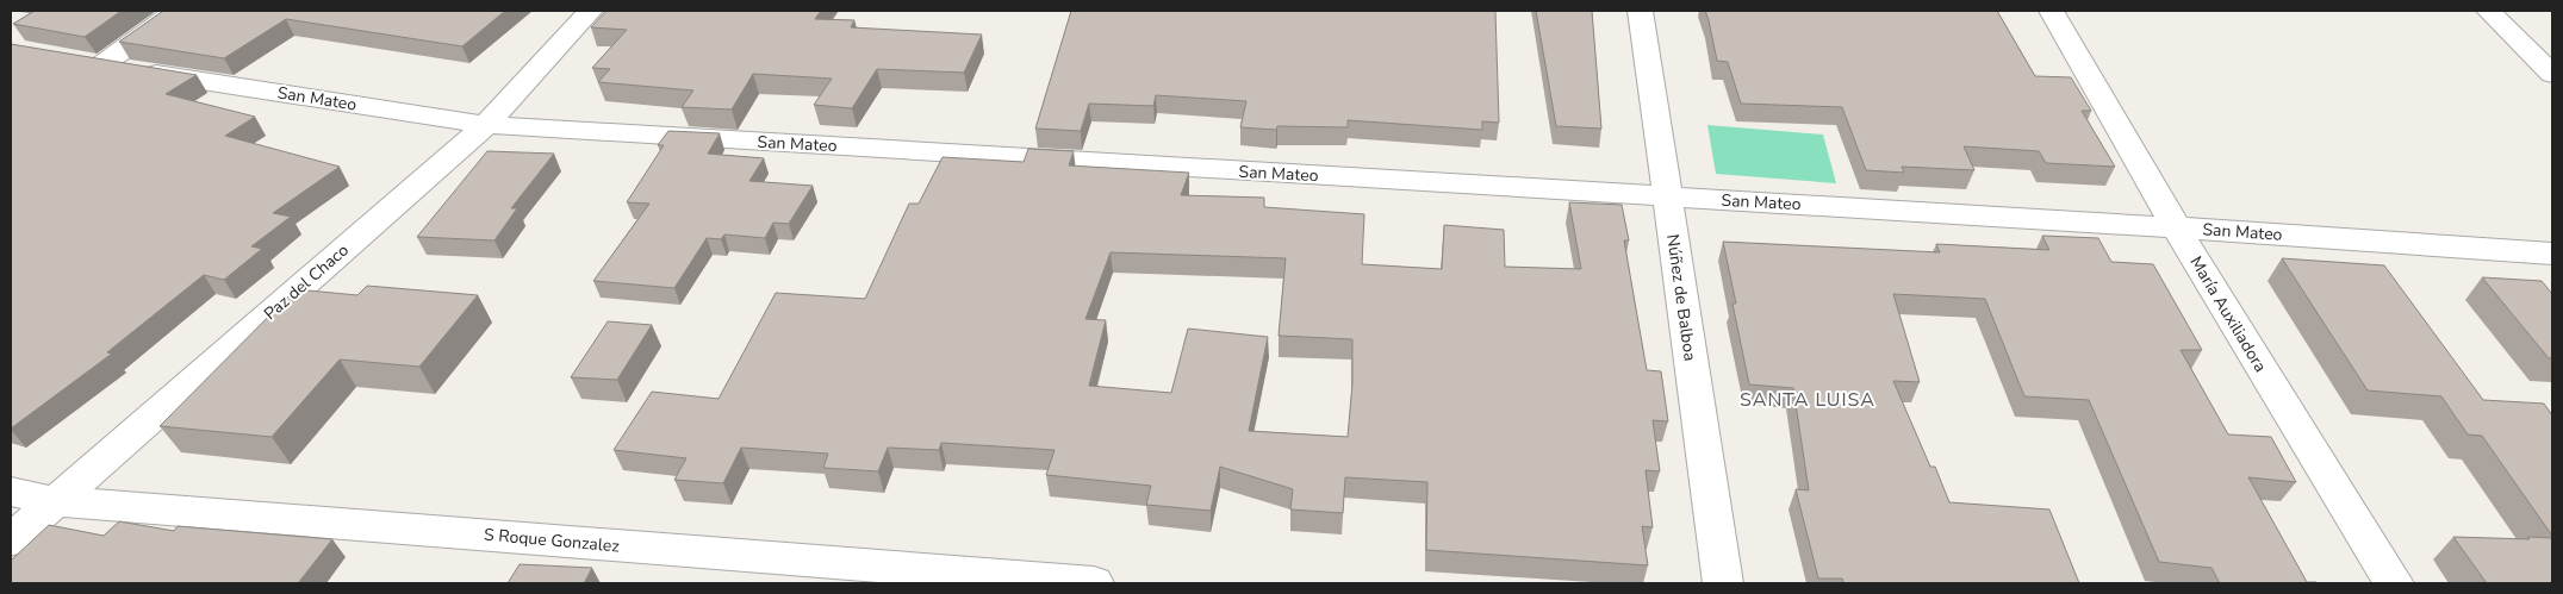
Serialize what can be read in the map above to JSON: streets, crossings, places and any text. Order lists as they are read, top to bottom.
{
  "streets": {
    "street": [
      "San Mateo",
      "Paz del Chaco",
      "Núñez de Balboa",
      "María Auxiliadora",
      "S Roque Gonzalez"
    ]
  },
  "crossings": [
    ["San Mateo", "Paz del Chaco"],
    ["San Mateo", "Núñez de Balboa"],
    ["San Mateo", "María Auxiliadora"],
    ["Paz del Chaco", "S Roque Gonzalez"]
  ],
  "districts": ["SANTA LUISA"]
}
